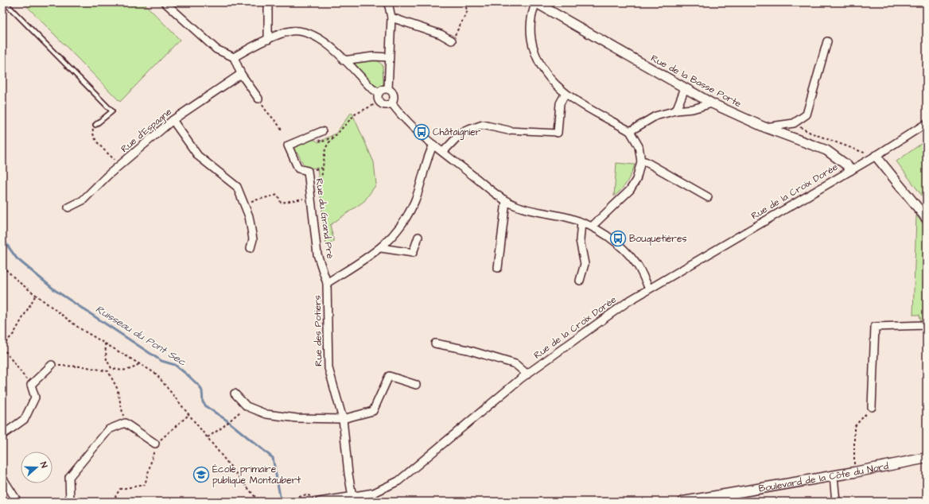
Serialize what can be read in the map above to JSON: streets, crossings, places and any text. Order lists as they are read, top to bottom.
{
  "streets": {
    "main road": ["Boulevard de la Côte du Nord"],
    "street": [
      "Rue de la Basse Porte",
      "Rue d'Espagne",
      "Rue de la Croix Dorée",
      "Rue du Grand Pré",
      "Rue des Potiers"
    ]
  },
  "crossings": [
    ["Rue de la Basse Porte", "Rue de la Croix Dorée"],
    ["Rue de la Croix Dorée", "Rue des Potiers"],
    ["Rue du Grand Pré", "Rue des Potiers"]
  ],
  "water": ["Ruisseau du Pont Sec"],
  "places": {
    "bus stop": ["Châtaignier", "Bouquetières"],
    "school or university": ["École primaire publique Montaubert"]
  },
  "north": "right"
}
